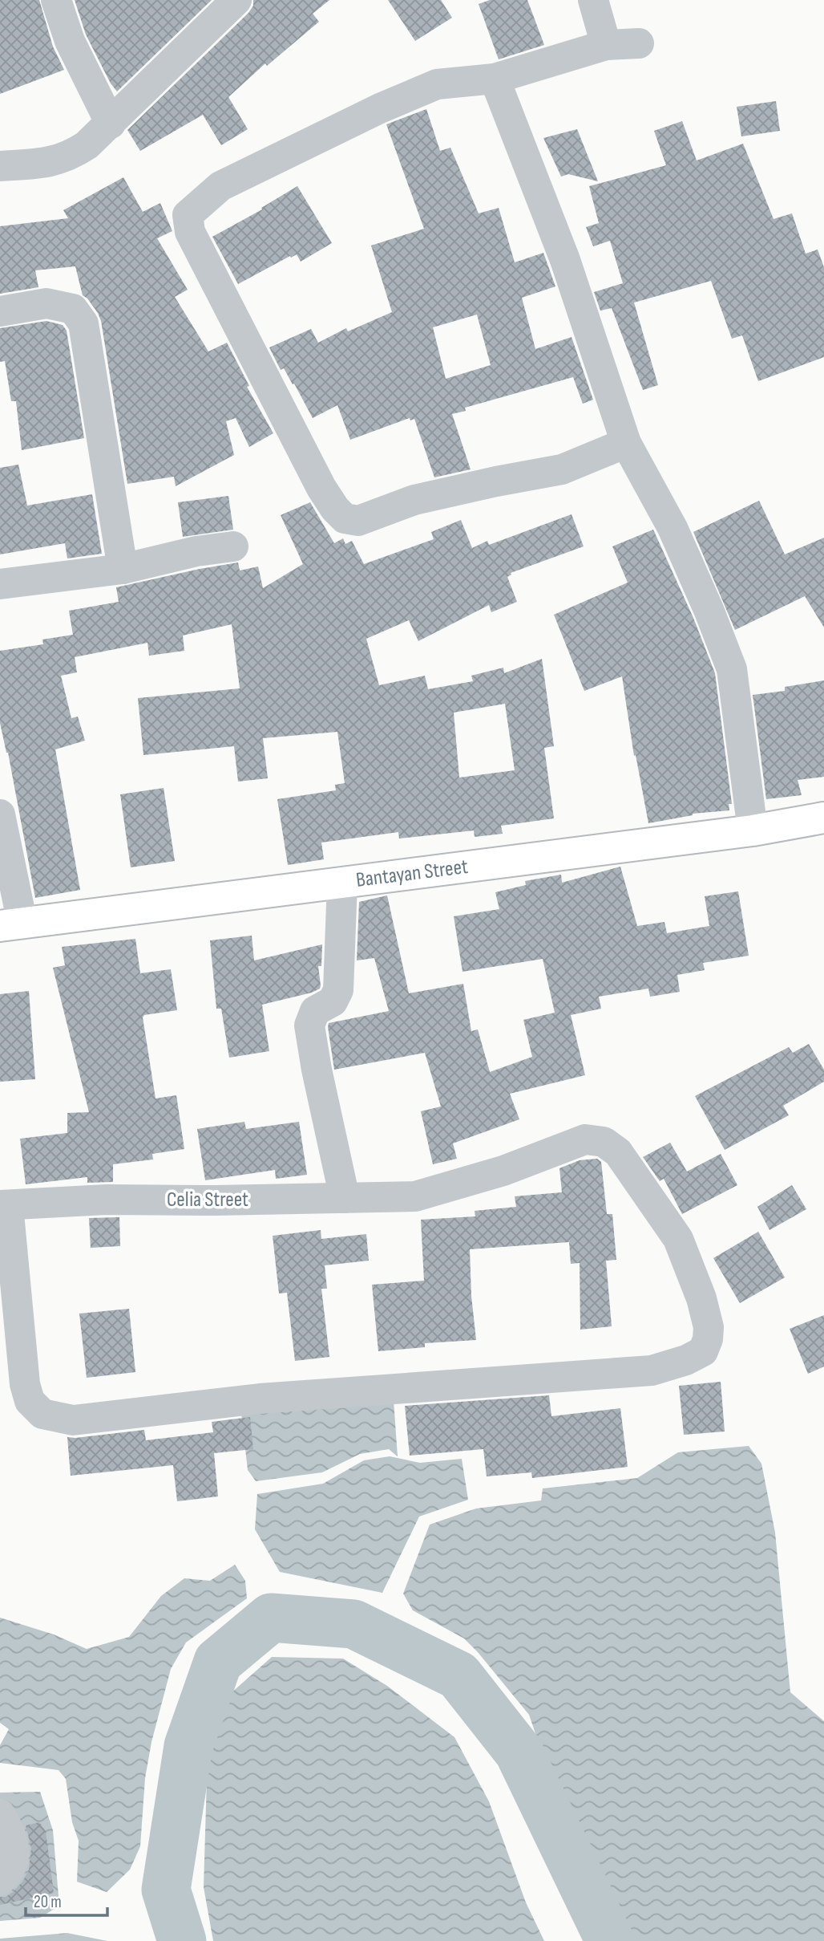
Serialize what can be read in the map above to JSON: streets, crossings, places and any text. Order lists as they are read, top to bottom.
{
  "streets": {
    "main road": ["Bantayan Street"],
    "street": ["Celia Street"]
  },
  "scale_bar": "20 m"
}
